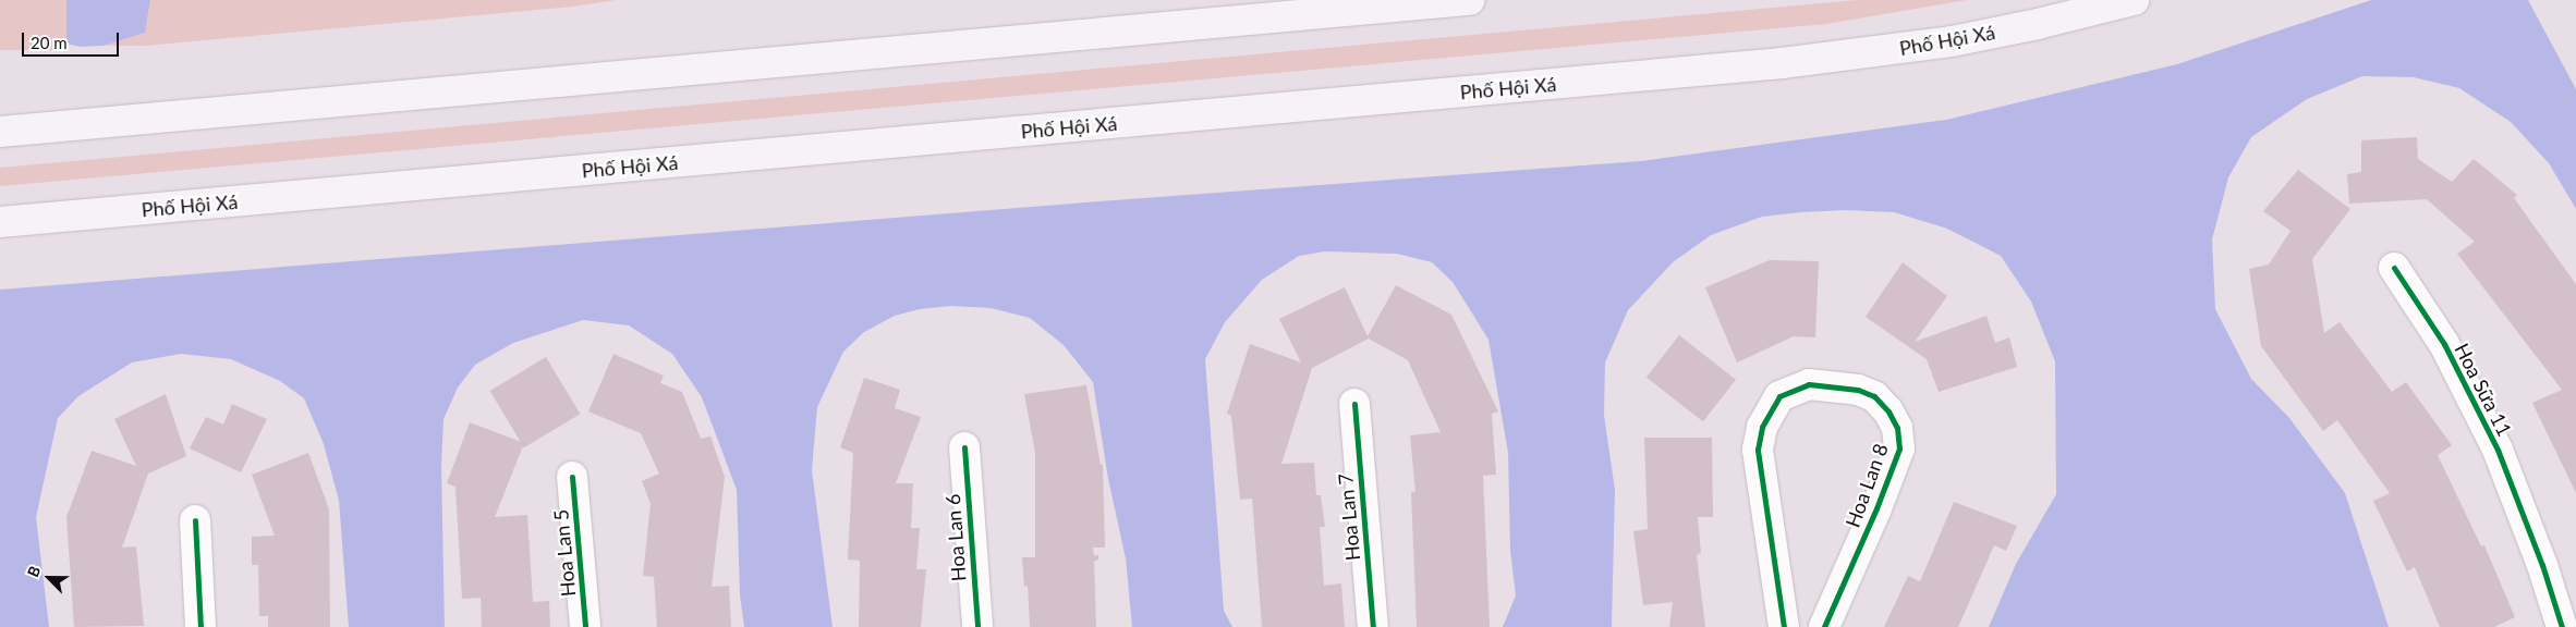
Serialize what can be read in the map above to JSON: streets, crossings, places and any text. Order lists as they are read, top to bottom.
{
  "streets": {
    "main road": ["Phố Hội Xá"],
    "street": [
      "Hoa Sữa 11",
      "Hoa Lan 8",
      "Hoa Lan 7",
      "Hoa Lan 6",
      "Hoa Lan 5"
    ]
  },
  "scale_bar": "20 m",
  "north": "top left"
}
